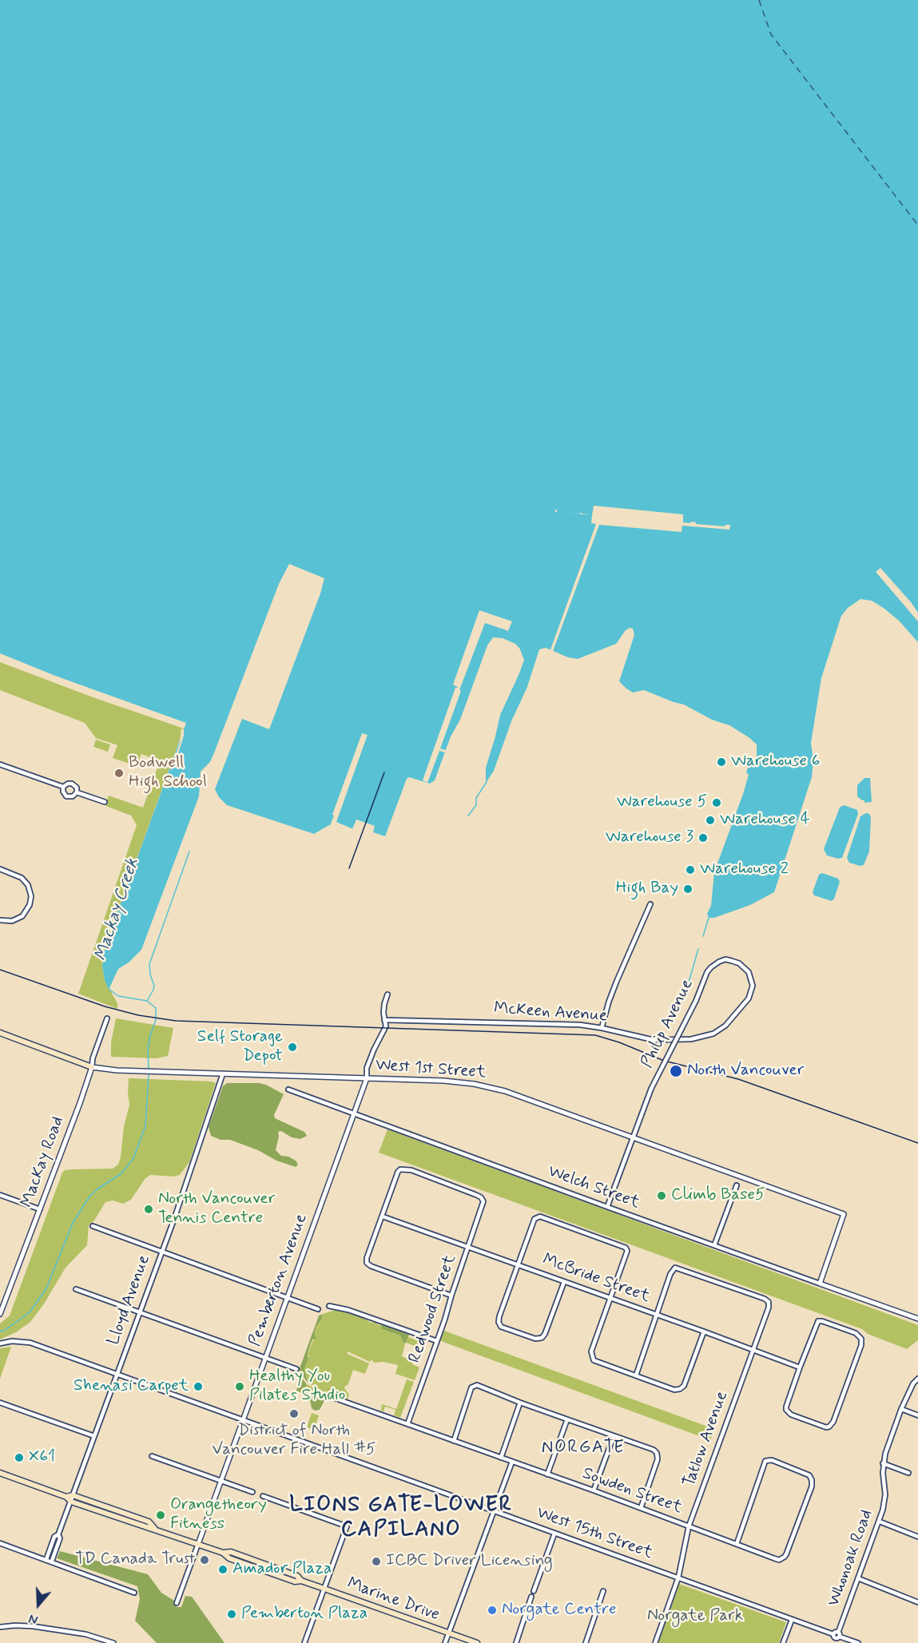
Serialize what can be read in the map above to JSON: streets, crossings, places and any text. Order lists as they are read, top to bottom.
{
  "streets": {
    "main road": ["West 1st Street", "Marine Drive"],
    "street": [
      "McKeen Avenue",
      "Philip Avenue",
      "MacKay Road",
      "Welch Street",
      "McBride Street",
      "Pemberton Avenue",
      "Lloyd Avenue",
      "Redwood Street",
      "Tatlow Avenue",
      "Sowden Street",
      "West 15th Street",
      "Whonoak Road"
    ]
  },
  "crossings": [
    ["McKeen Avenue", "Philip Avenue"],
    ["McKeen Avenue", "Pemberton Avenue"],
    ["Philip Avenue", "West 1st Street"],
    ["Philip Avenue", "Welch Street"],
    ["West 1st Street", "MacKay Road"],
    ["West 1st Street", "Welch Street"],
    ["West 1st Street", "Pemberton Avenue"],
    ["West 1st Street", "Lloyd Avenue"],
    ["Welch Street", "Pemberton Avenue"],
    ["McBride Street", "Redwood Street"],
    ["McBride Street", "Tatlow Avenue"],
    ["Pemberton Avenue", "West 15th Street"],
    ["Pemberton Avenue", "Marine Drive"],
    ["Lloyd Avenue", "West 15th Street"],
    ["Lloyd Avenue", "Marine Drive"],
    ["Redwood Street", "Sowden Street"],
    ["Tatlow Avenue", "Sowden Street"],
    ["Tatlow Avenue", "West 15th Street"],
    ["West 15th Street", "Whonoak Road"]
  ],
  "districts": ["NORGATE", "LIONS GATE-LOWER CAPILANO"],
  "water": ["Mackay Creek"],
  "parks": ["Norgate Park"],
  "places": [
    "Warehouse 6",
    "Bodwell High School",
    "Warehouse 5",
    "Warehouse 4",
    "Warehouse 3",
    "Warehouse 2",
    "High Bay",
    "Self Storage Depot",
    "North Vancouver",
    "Climb Base5",
    "North Vancouver Tennis Centre",
    "Shenasi Carpet",
    "Healthy You Pilates Studio",
    "District of North Vancouver Fire Hall #5",
    "X61",
    "Orangetheory Fitness",
    "TD Canada Trust",
    "ICBC Driver Licensing",
    "Amador Plaza",
    "Norgate Centre",
    "Pemberton Plaza"
  ],
  "north": "bottom"
}
